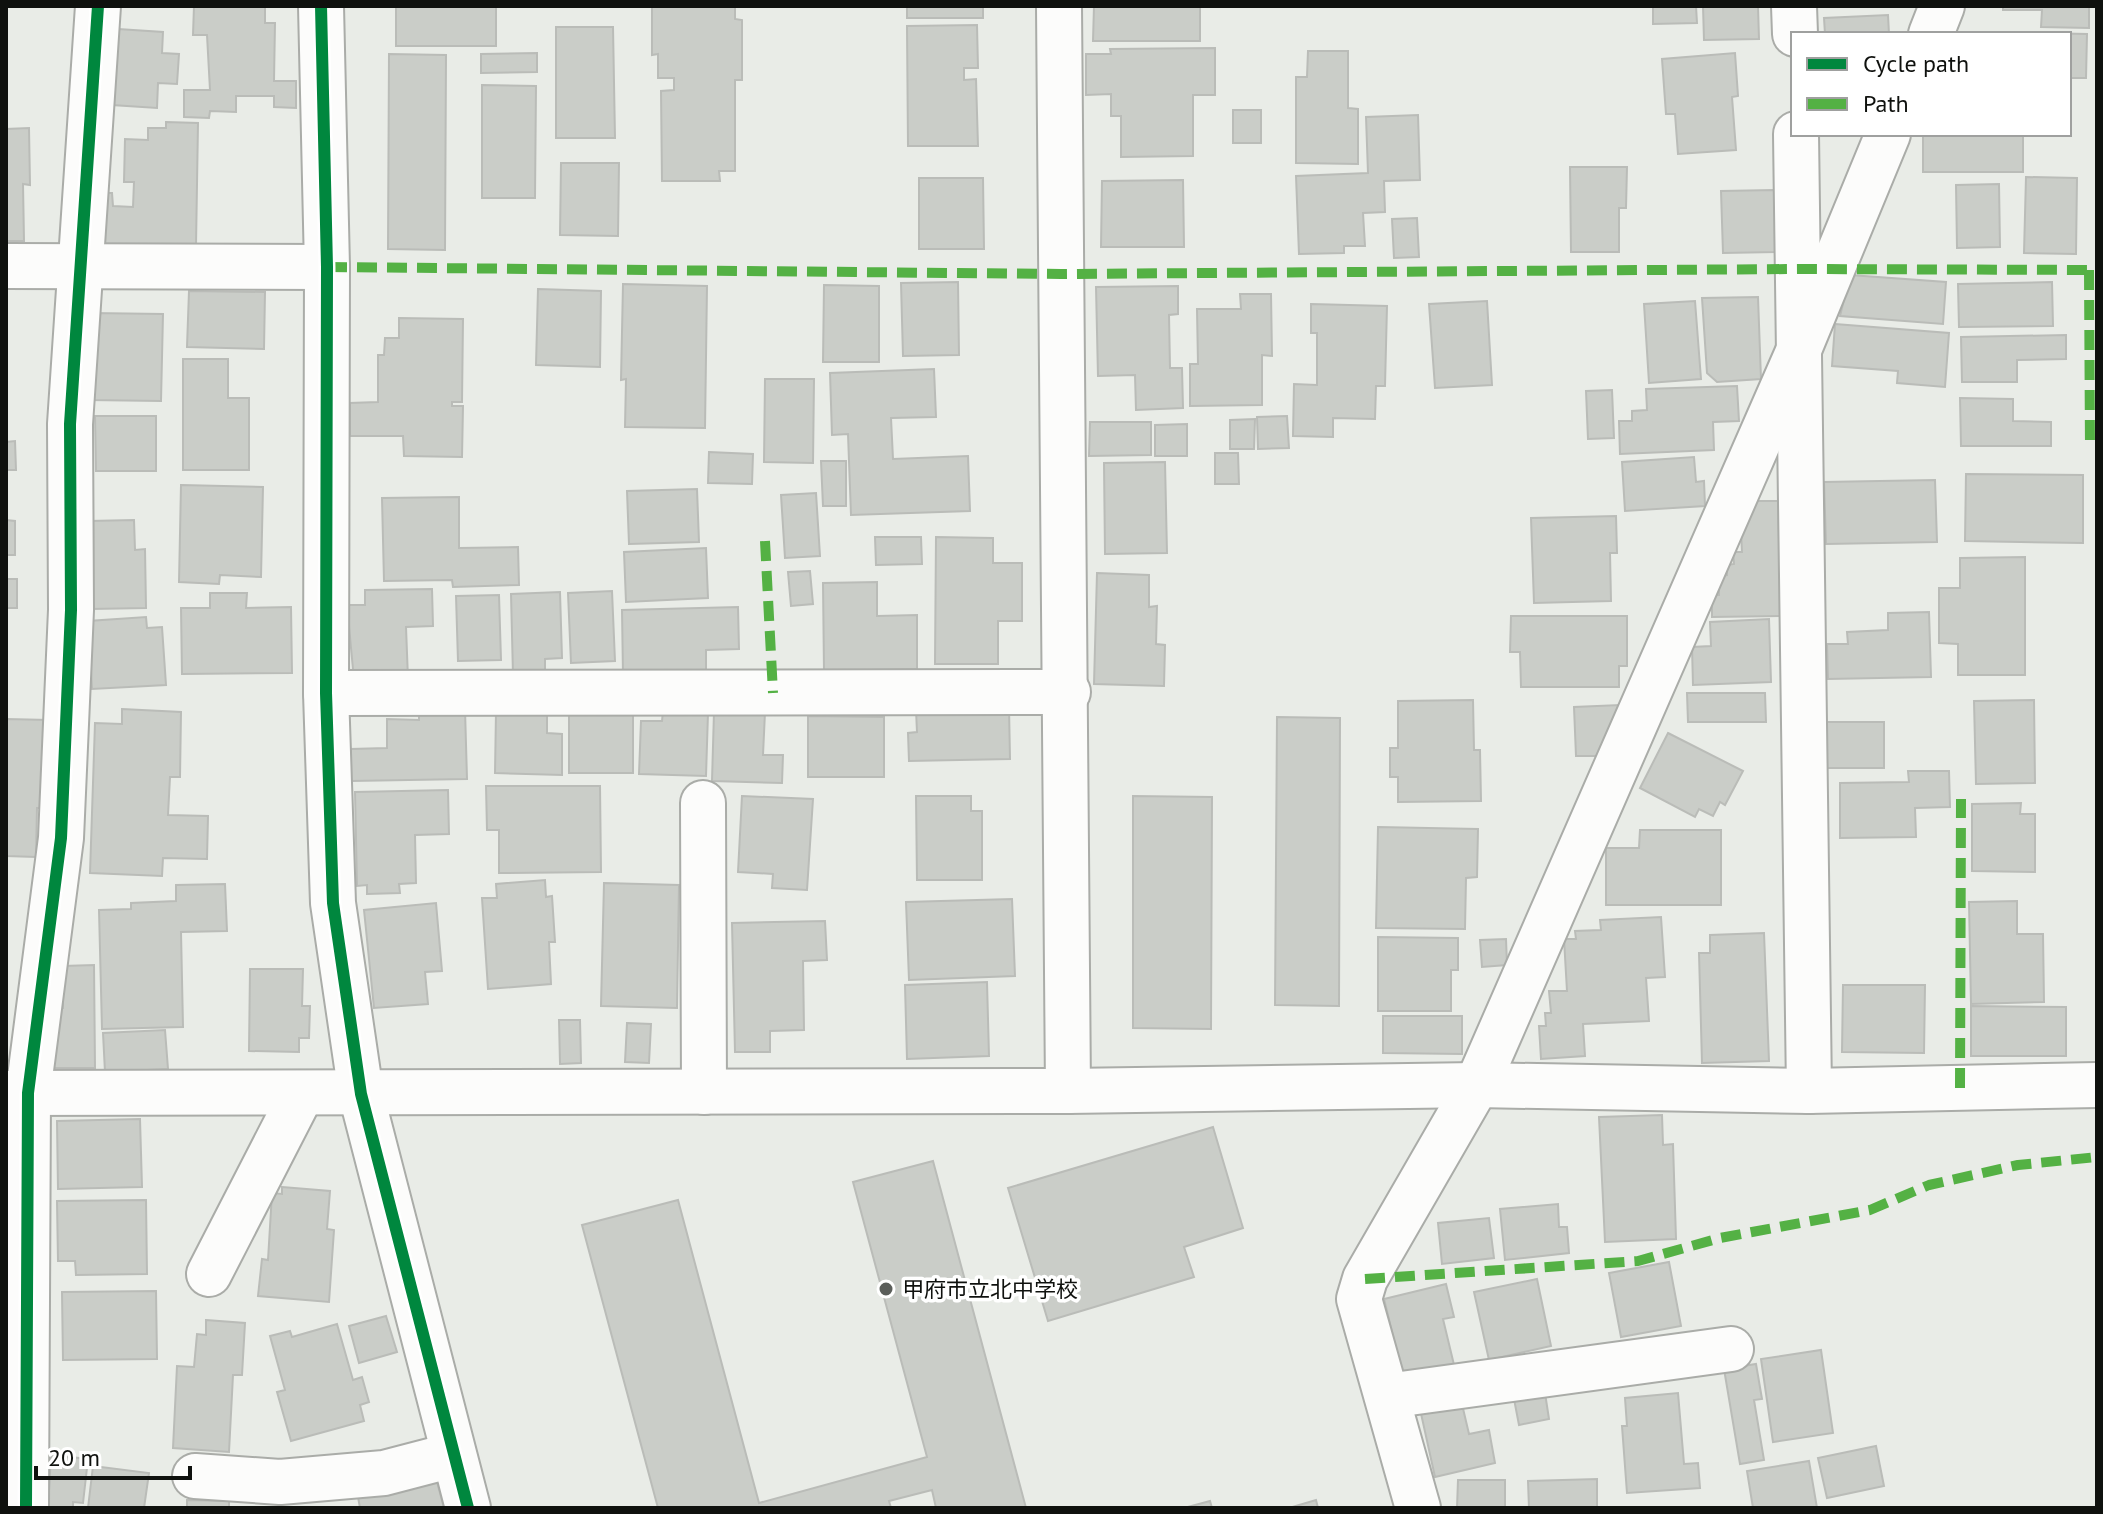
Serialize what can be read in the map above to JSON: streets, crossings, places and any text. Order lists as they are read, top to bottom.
{
  "places": ["甲府市立北中学校"],
  "legend": ["Cycle path", "Path"],
  "scale_bar": "20 m"
}
